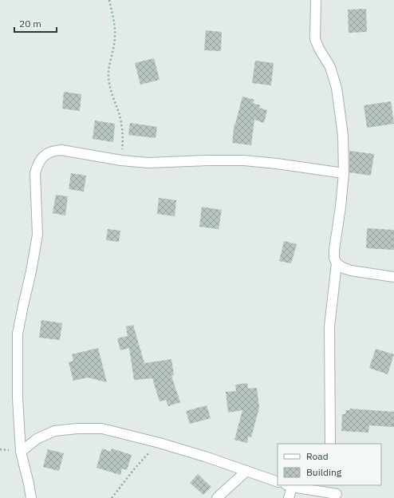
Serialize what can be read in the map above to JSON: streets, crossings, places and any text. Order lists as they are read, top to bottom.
{
  "legend": ["Road", "Building"],
  "scale_bar": "20 m"
}
